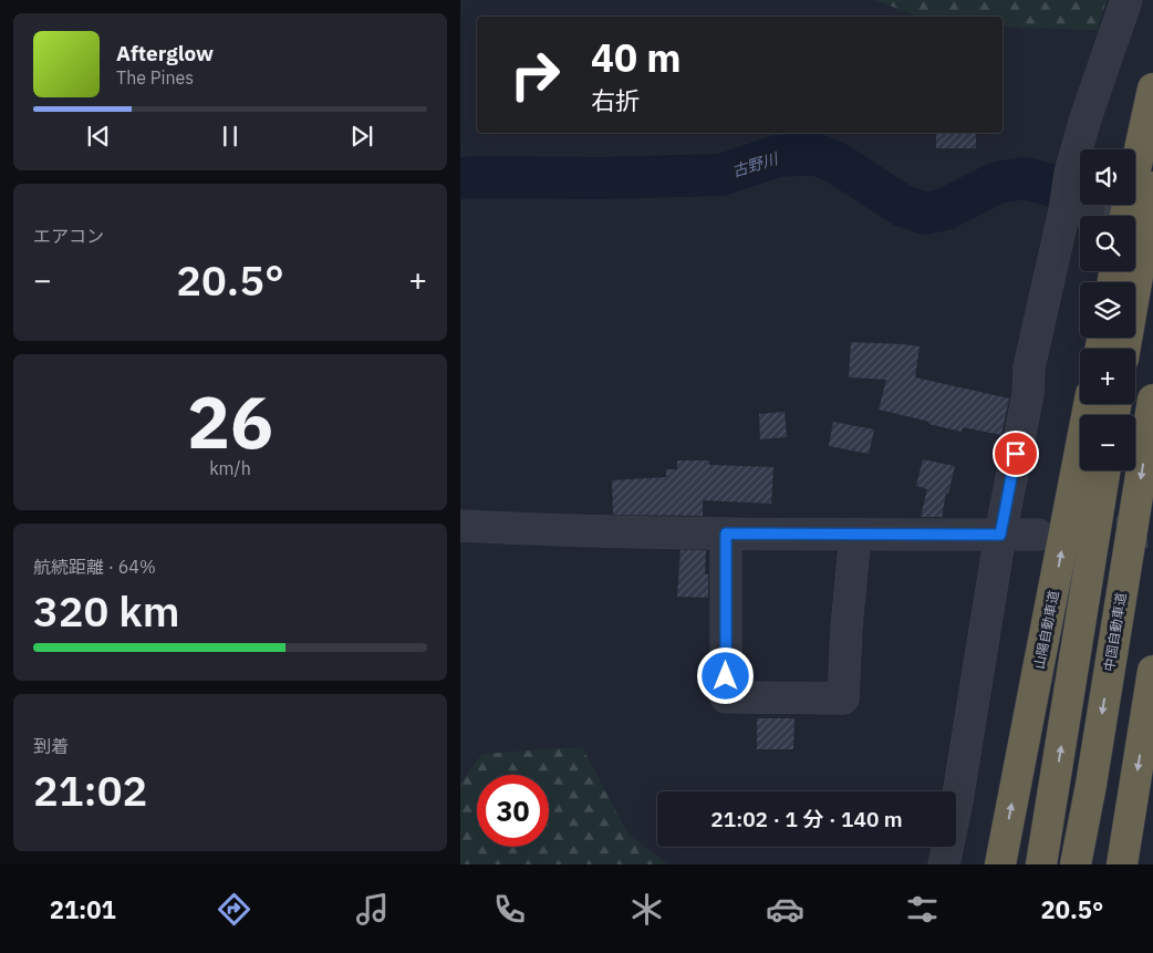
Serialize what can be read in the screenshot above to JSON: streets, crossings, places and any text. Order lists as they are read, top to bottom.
{
  "streets": {
    "highway": ["山陽自動車道", "中国自動車道"]
  },
  "water": ["古野川"],
  "page": {
    "turn": ["40 m", "右折"],
    "song": ["Afterglow", "The Pines"],
    "map_buttons": ["+", "−"],
    "tile": [
      "エアコン",
      ["26", "km/h"],
      ["航続距離 · 64%", "320 km"],
      ["到着", "21:02"]
    ],
    "heat": ["−", "20.5°", "+"],
    "limit": "30",
    "trip": "21:02 · 1 分 · 140 m",
    "tabs": ["21:01", "20.5°"]
  }
}
